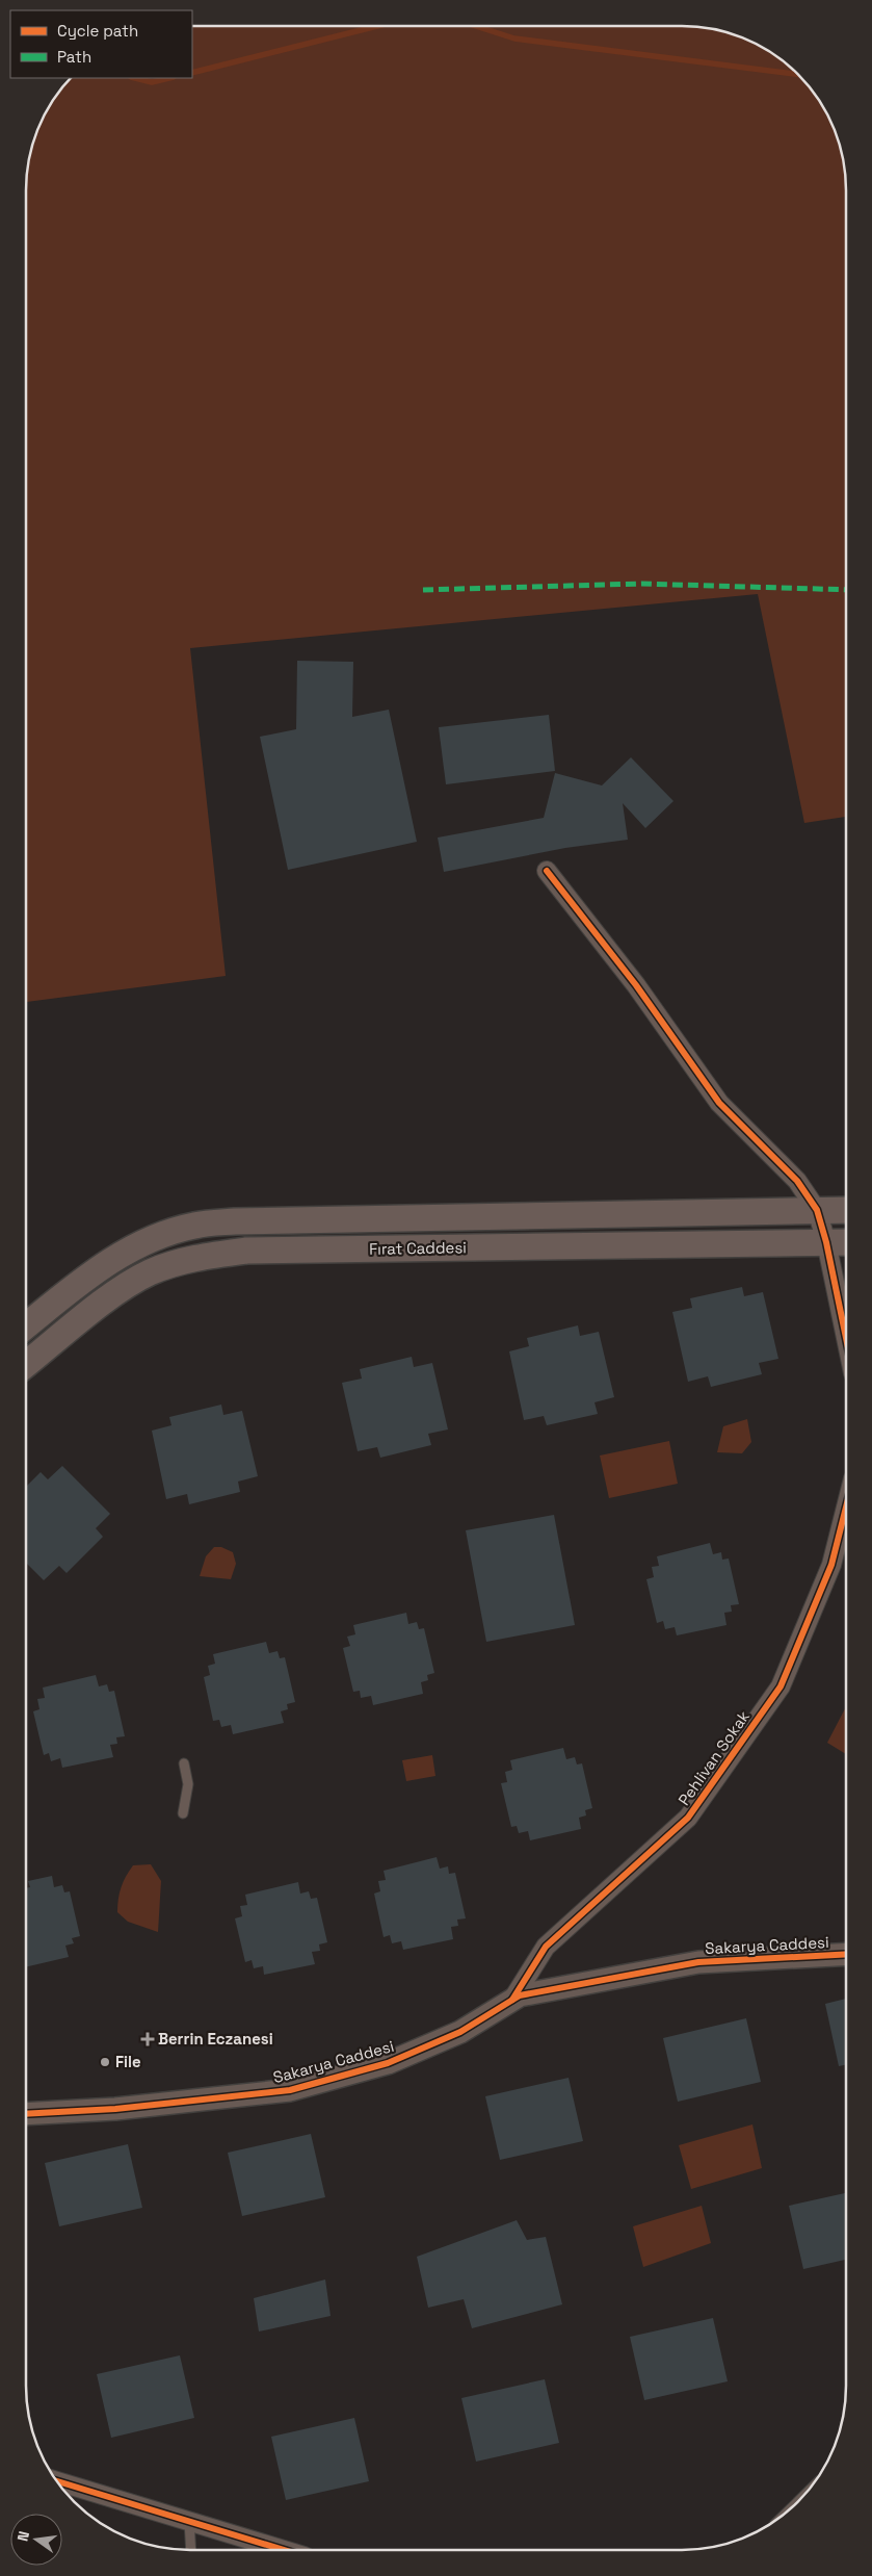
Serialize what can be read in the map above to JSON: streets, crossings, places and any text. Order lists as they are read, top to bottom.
{
  "streets": {
    "main road": ["Fırat Caddesi"],
    "street": ["Pehlivan Sokak", "Sakarya Caddesi"]
  },
  "crossings": [
    ["Pehlivan Sokak", "Sakarya Caddesi"]
  ],
  "places": {
    "health": ["Berrin Eczanesi"],
    "other": ["File"]
  },
  "legend": ["Cycle path", "Path"],
  "north": "left"
}
